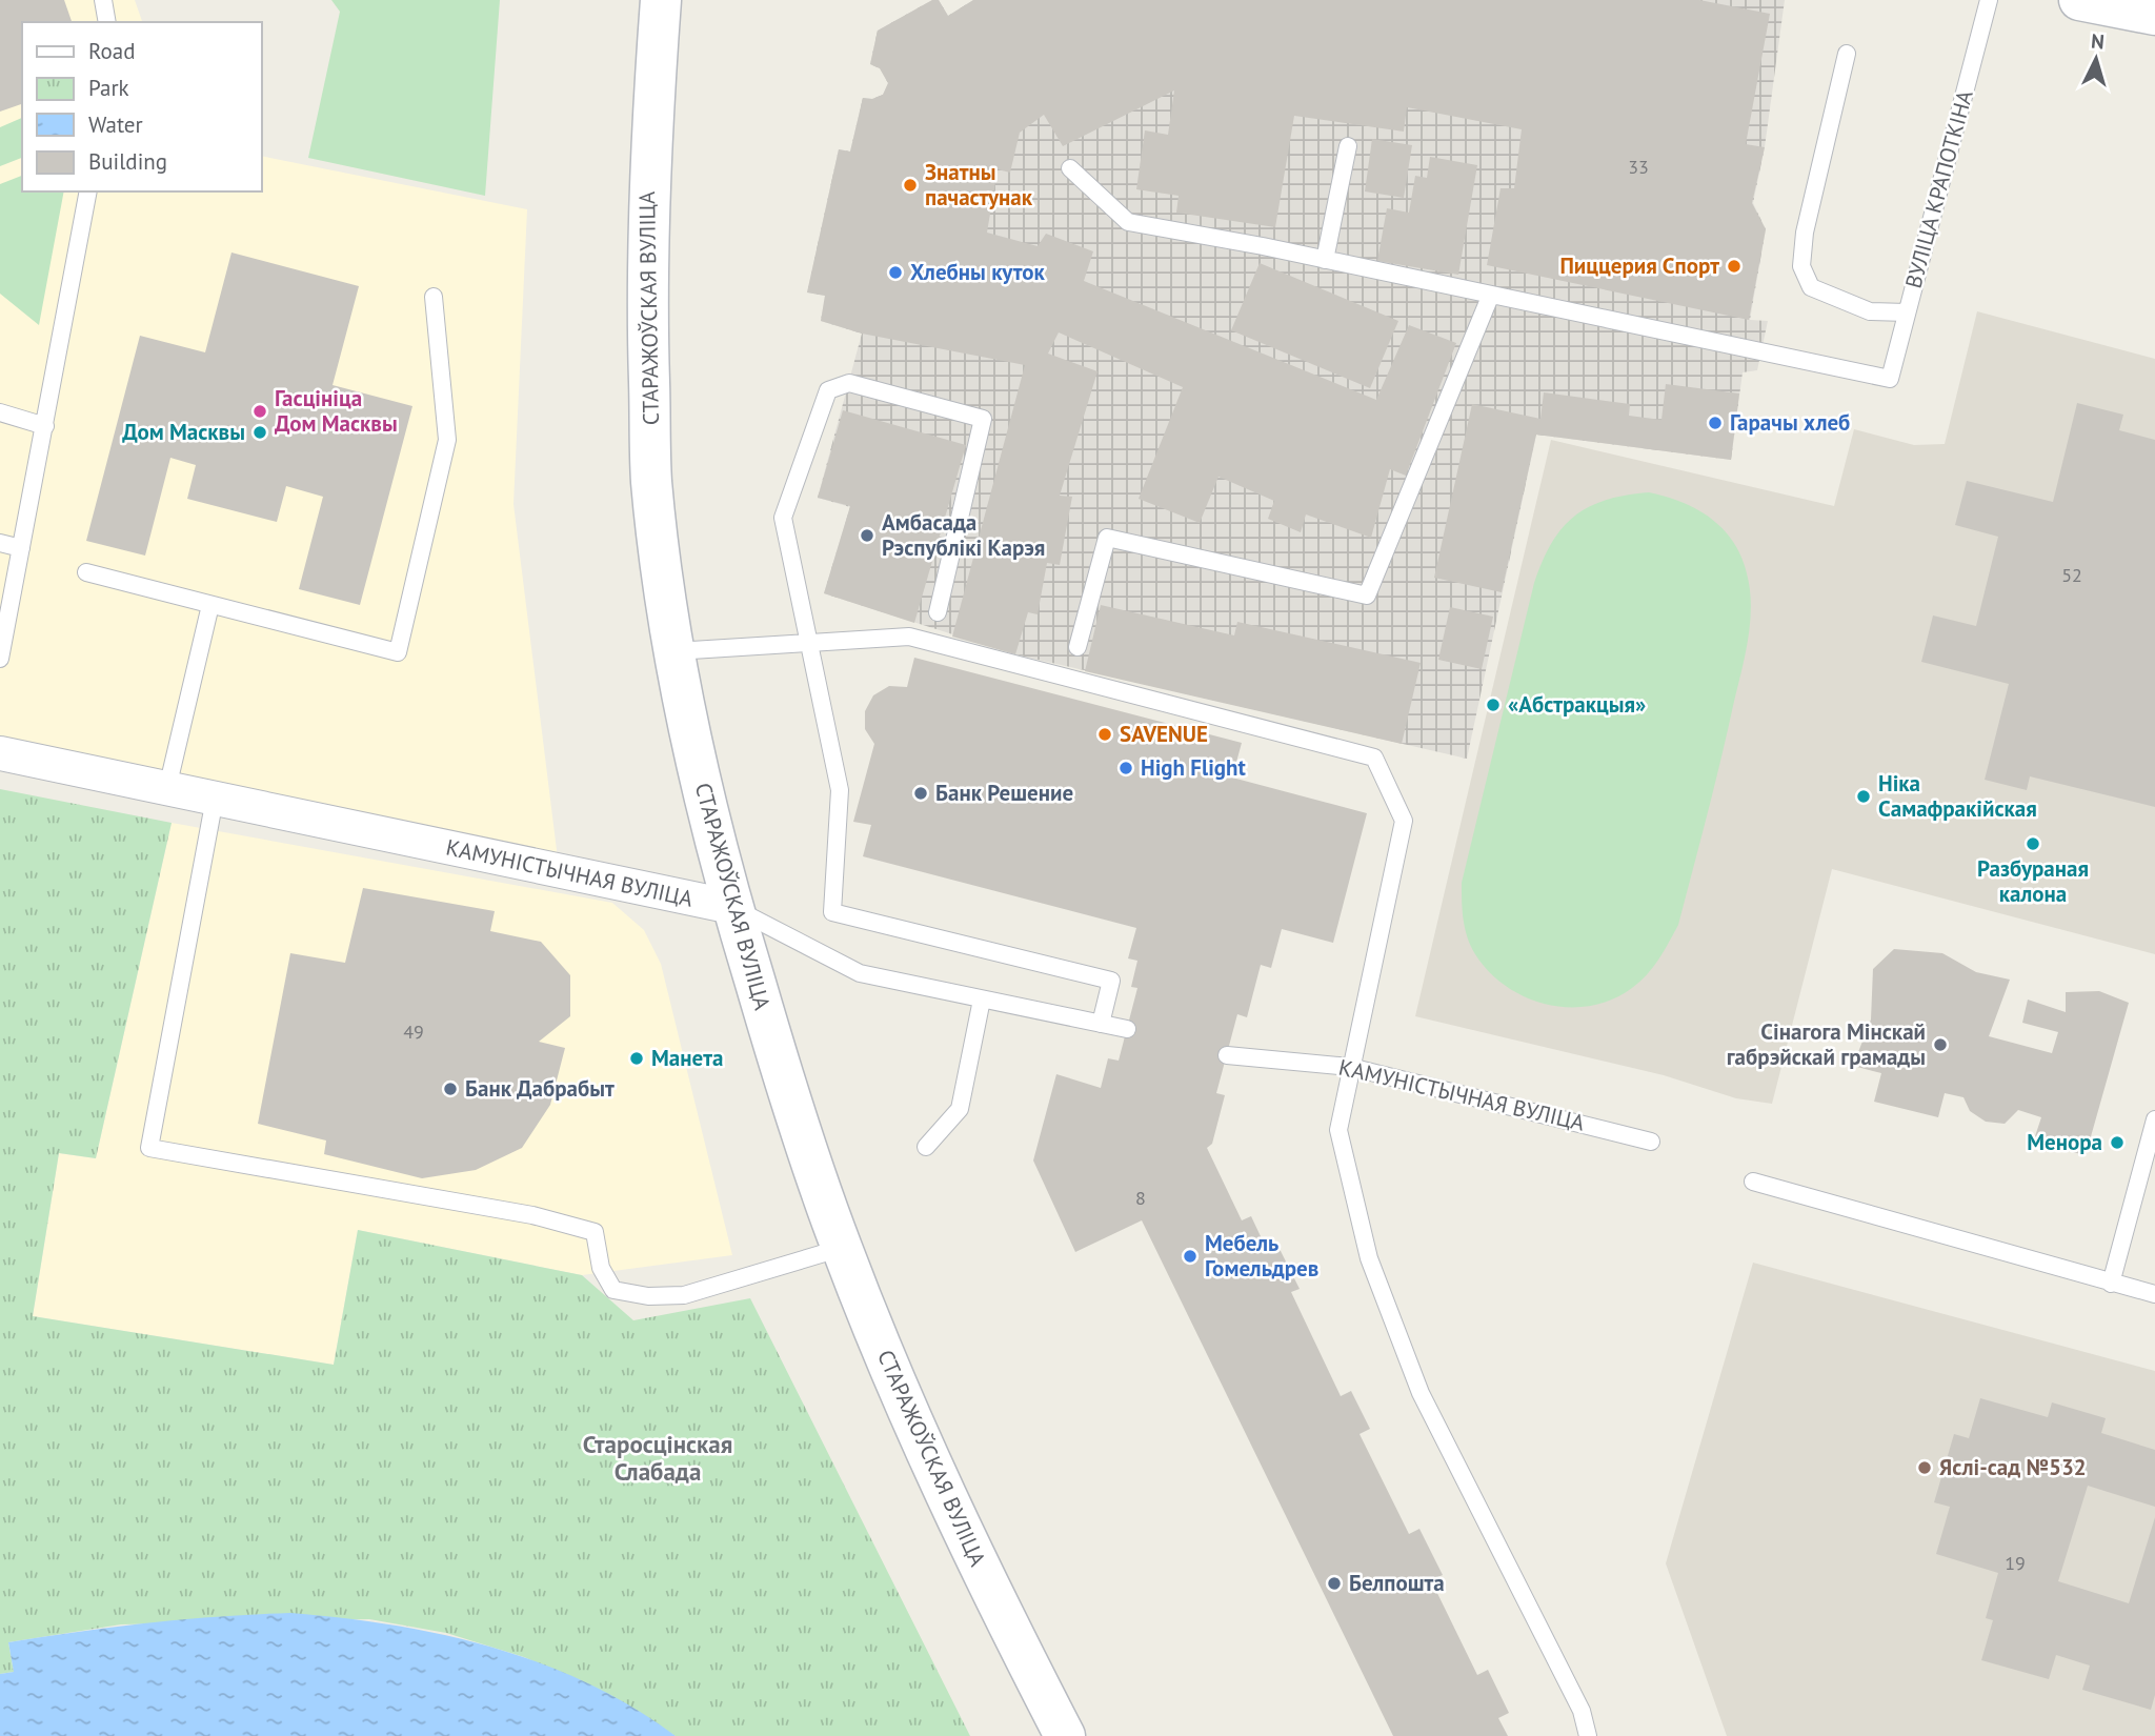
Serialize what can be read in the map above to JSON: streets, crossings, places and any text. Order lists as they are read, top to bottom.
{
  "streets": {
    "main road": ["СТАРАЖОЎСКАЯ ВУЛІЦА"],
    "street": ["КАМУНІСТЫЧНАЯ ВУЛІЦА"],
    "lane": ["ВУЛІЦА КРАПОТКІНА"]
  },
  "crossings": [
    ["СТАРАЖОЎСКАЯ ВУЛІЦА", "КАМУНІСТЫЧНАЯ ВУЛІЦА"]
  ],
  "districts": ["Старосцінская Слабада"],
  "places": [
    "Знатны пачастунак",
    "Пиццерия Спорт",
    "Хлебны куток",
    "Гасцініца Дом Масквы",
    "Гарачы хлеб",
    "Дом Масквы",
    "Амбасада Рэспублікі Карэя",
    "«Абстракцыя»",
    "SAVENUE",
    "High Flight",
    "Банк Решение",
    "Ніка Самафракійская",
    "Разбураная калона",
    "Сінагога Мінскай габрэйскай грамады",
    "Манета",
    "Банк Дабрабыт",
    "Менора",
    "Мебель Гомельдрев",
    "Яслі-сад №532",
    "Белпошта"
  ],
  "house_numbers": [
    "33",
    "52",
    "49",
    "8",
    "19"
  ],
  "legend": [
    "Road",
    "Park",
    "Water",
    "Building"
  ],
  "north": "top"
}
